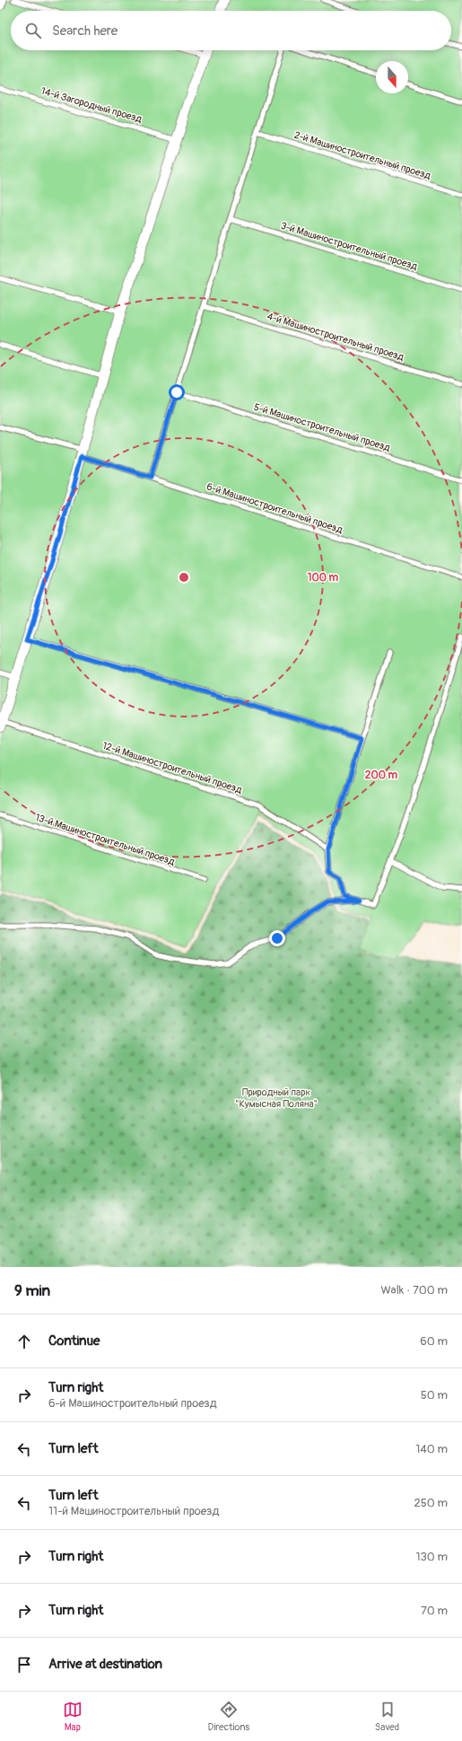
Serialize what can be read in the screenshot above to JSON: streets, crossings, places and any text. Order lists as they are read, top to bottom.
{
  "streets": {
    "lane": [
      "14-й Загородный проезд",
      "2-й Машиностроительный проезд",
      "3-й Машиностроительный проезд",
      "4-й Машиностроительный проезд",
      "5-й Машиностроительный проезд",
      "6-й Машиностроительный проезд",
      "12-й Машиностроительный проезд",
      "13-й Машиностроительный проезд"
    ]
  },
  "parks": ["Природный парк \"Кумысная Поляна\""],
  "north": "bottom",
  "page": {
    "search": "Search here",
    "heading": ["9 min", "Walk · 700 m"],
    "list": [
      ["Continue", "60 m"],
      ["Turn right", "6-й Машиностроительный проезд", "50 m"],
      ["Turn left", "140 m"],
      ["Turn left", "11-й Машиностроительный проезд", "250 m"],
      ["Turn right", "130 m"],
      ["Turn right", "70 m"],
      "Arrive at destination"
    ],
    "nav": ["Map", "Directions", "Saved"]
  },
  "rings": ["100 m", "200 m"]
}
